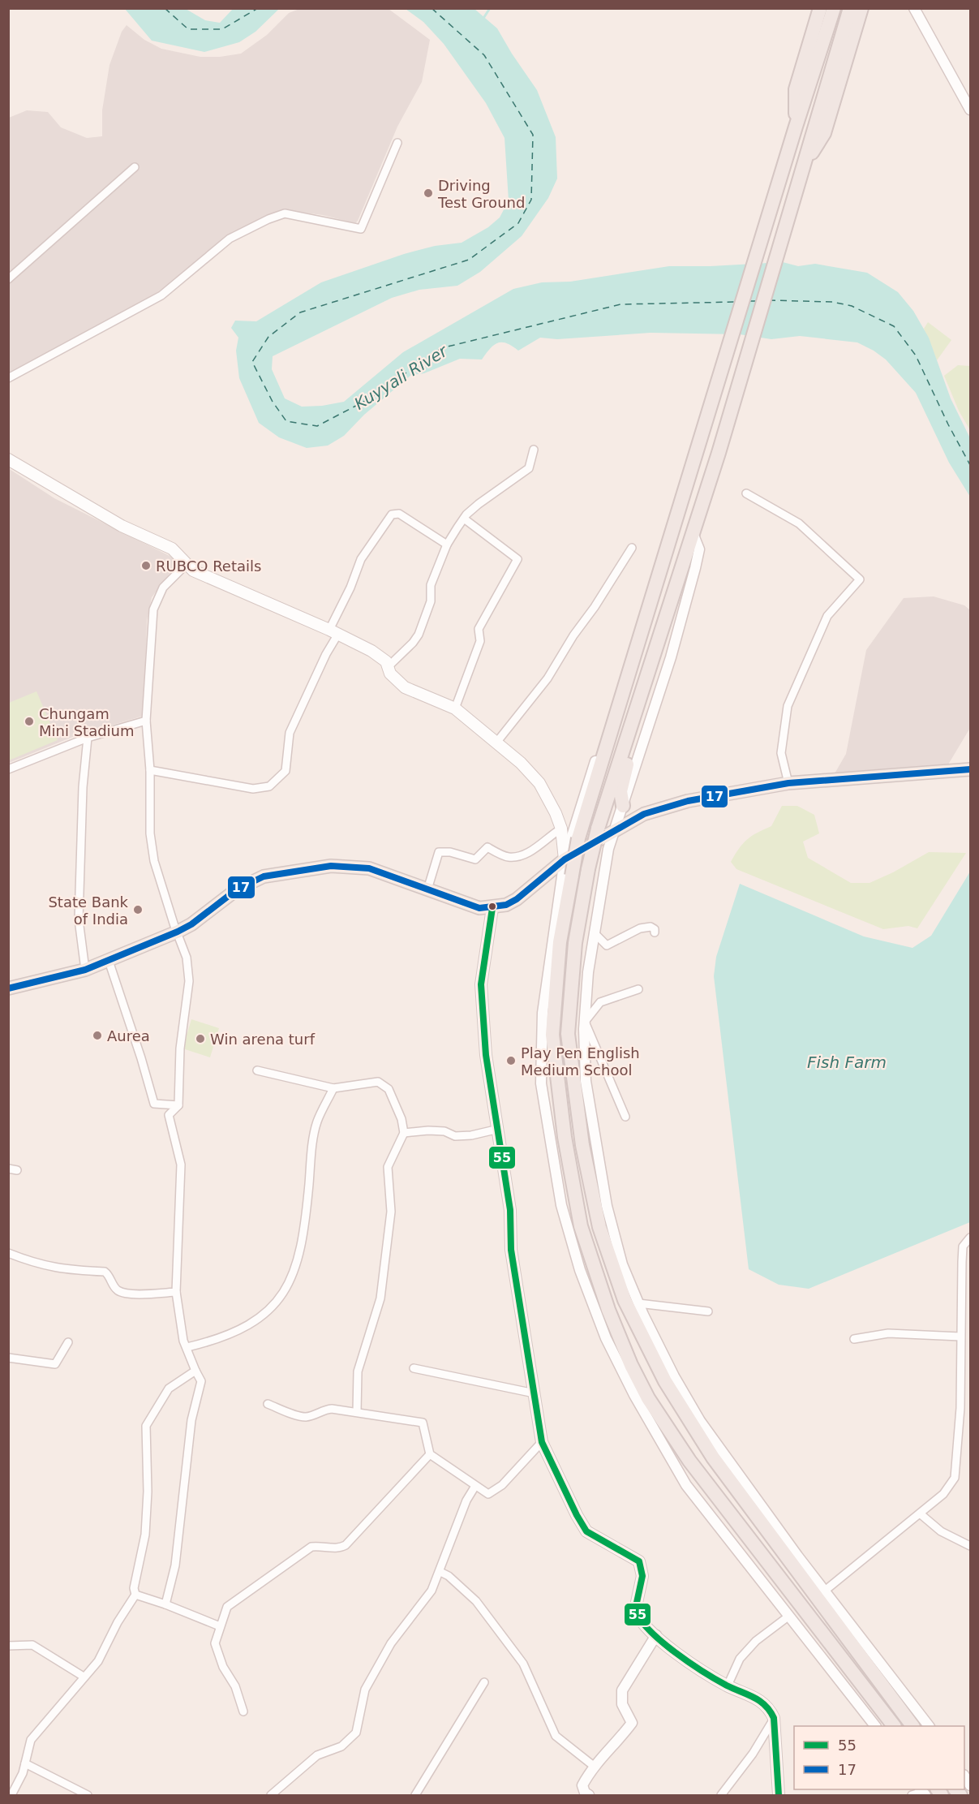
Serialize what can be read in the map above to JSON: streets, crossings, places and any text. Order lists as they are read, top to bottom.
{
  "water": ["Kuyyali River", "Fish Farm"],
  "places": [
    "Driving Test Ground",
    "RUBCO Retails",
    "Chungam Mini Stadium",
    "State Bank of India",
    "Aurea",
    "Win arena turf",
    "Play Pen English Medium School"
  ],
  "lines": ["transit line 17", "transit line 55"],
  "legend": ["55", "17"]
}
